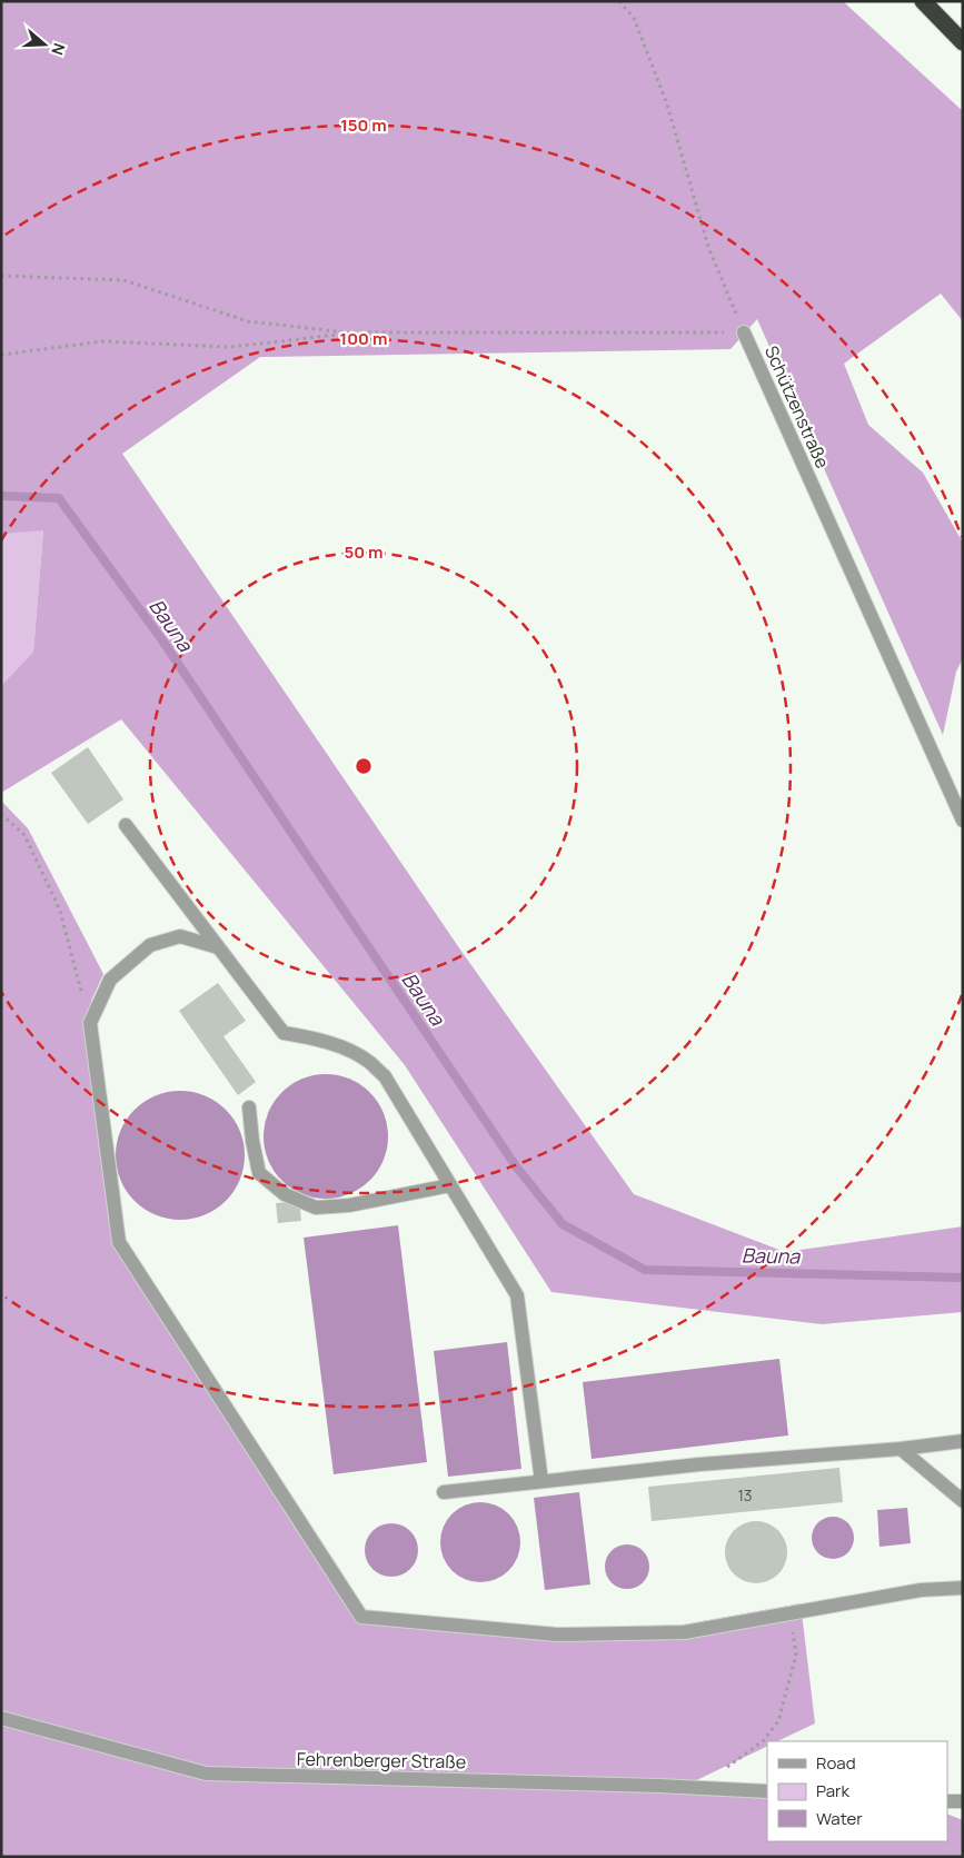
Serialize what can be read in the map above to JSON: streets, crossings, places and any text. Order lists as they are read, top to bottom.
{
  "streets": {
    "street": ["Schützenstraße", "Fehrenberger Straße"]
  },
  "water": ["Bauna"],
  "house_numbers": ["13"],
  "legend": ["Road", "Park", "Water"],
  "north": "right",
  "rings": ["150 m", "100 m", "50 m"]
}
